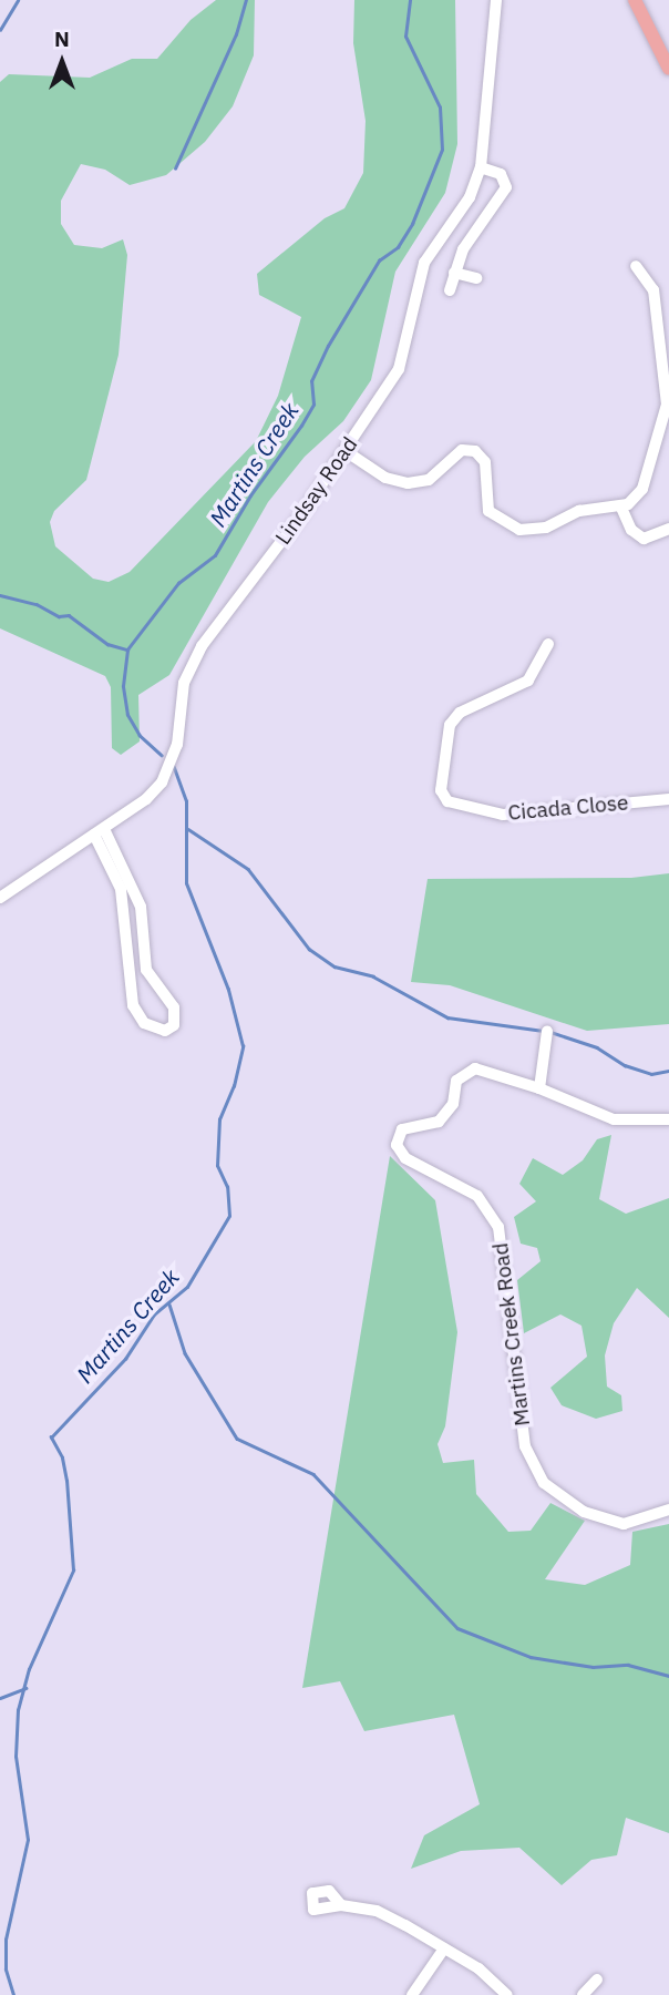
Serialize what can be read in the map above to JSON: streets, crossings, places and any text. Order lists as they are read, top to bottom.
{
  "streets": {
    "street": ["Lindsay Road", "Cicada Close", "Martins Creek Road"]
  },
  "water": ["Martins Creek"],
  "north": "top"
}
